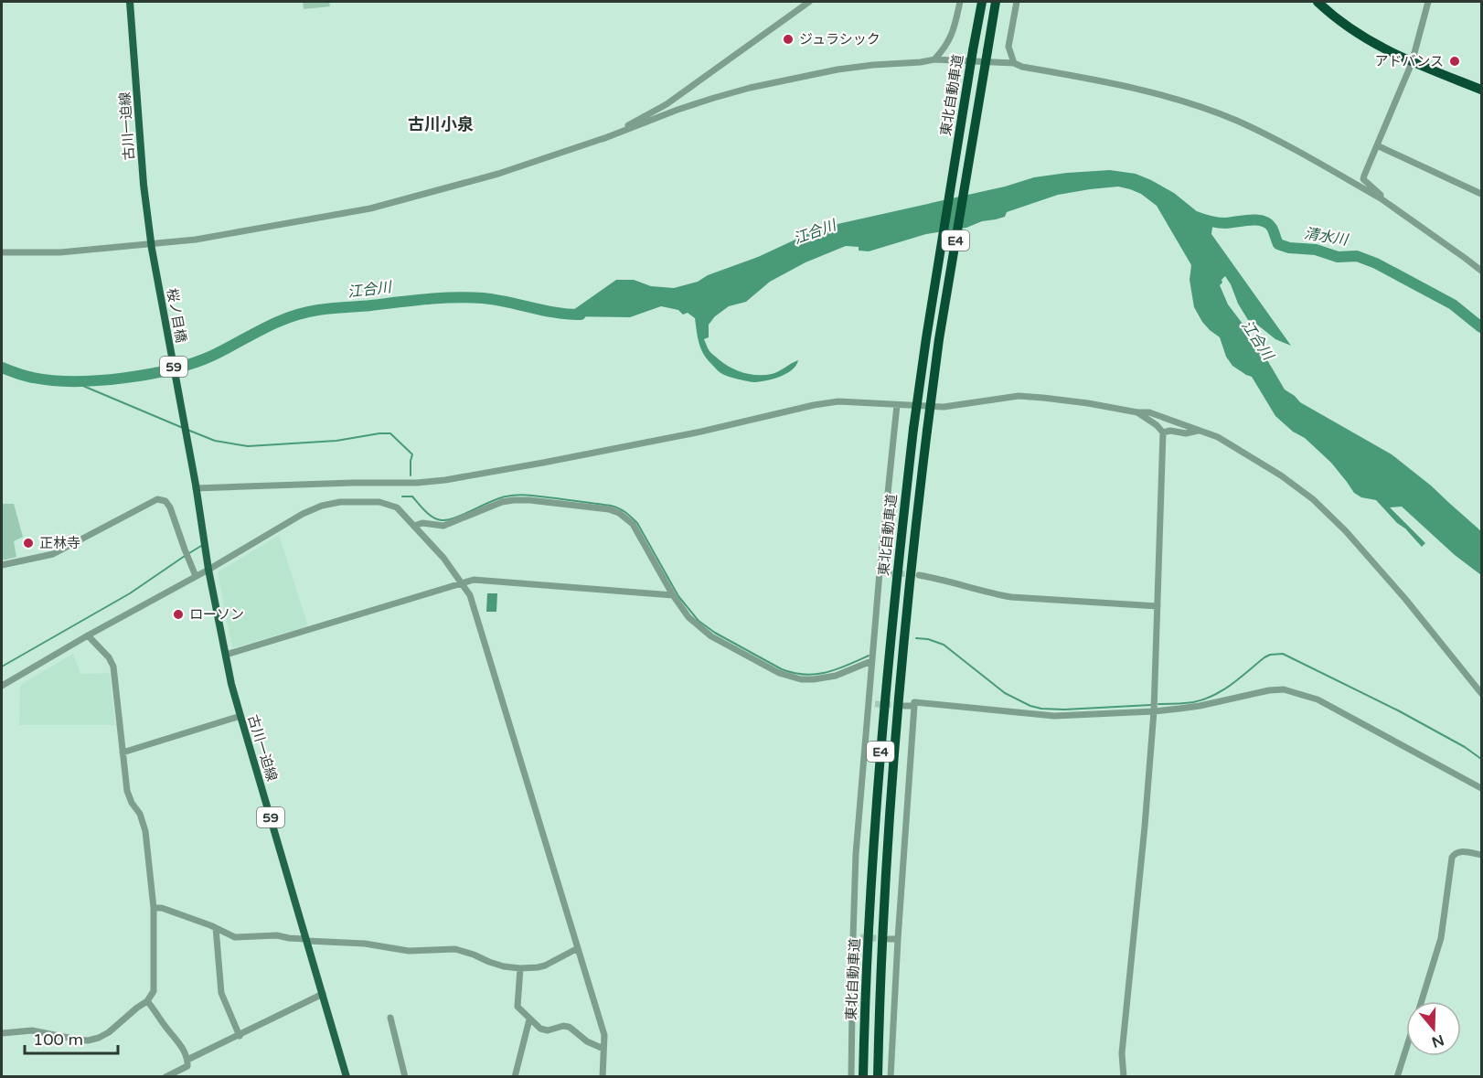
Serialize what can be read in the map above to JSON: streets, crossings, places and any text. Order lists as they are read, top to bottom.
{
  "streets": {
    "highway": ["東北自動車道", "E4"],
    "main road": ["古川一迫線", "桜ノ目橋", "59"]
  },
  "crossings": [
    ["古川一迫線", "桜ノ目橋"]
  ],
  "districts": ["古川小泉"],
  "water": ["江合川", "清水川"],
  "places": [
    "ジュラシック",
    "アドバンス",
    "正林寺",
    "ローソン"
  ],
  "scale_bar": "100 m",
  "north": "bottom"
}
